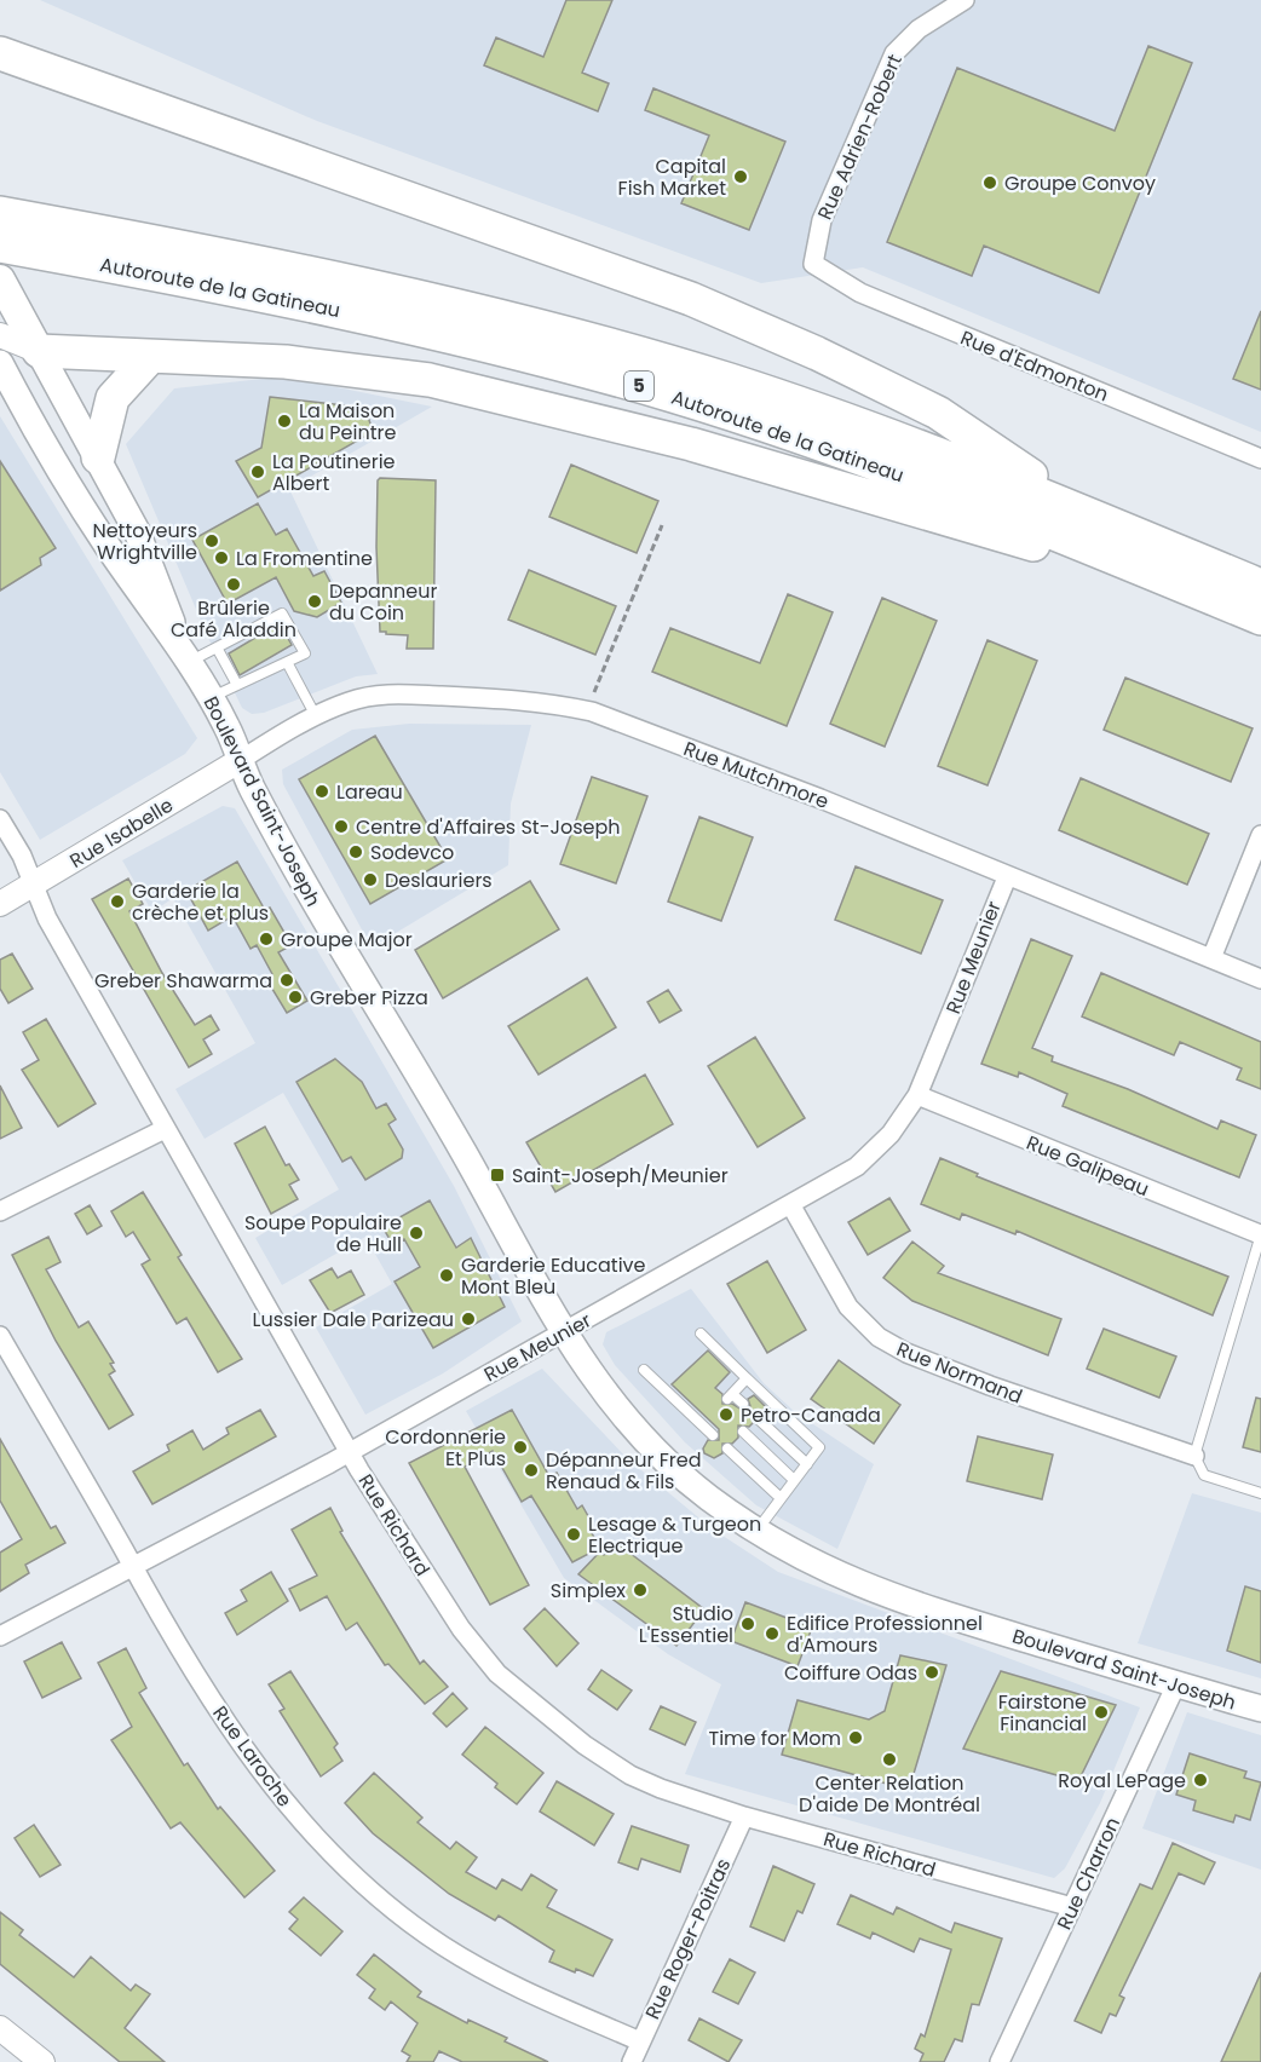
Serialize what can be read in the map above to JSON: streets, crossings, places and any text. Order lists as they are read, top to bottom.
{
  "streets": {
    "highway": ["Autoroute de la Gatineau", "5"],
    "main road": ["Boulevard Saint-Joseph"],
    "street": [
      "Rue Adrien-Robert",
      "Rue d'Edmonton",
      "Rue Mutchmore",
      "Rue Isabelle",
      "Rue Meunier",
      "Rue Galipeau",
      "Rue Normand",
      "Rue Richard",
      "Rue Laroche",
      "Rue Charron",
      "Rue Roger-Poitras"
    ]
  },
  "crossings": [
    ["Rue Adrien-Robert", "Rue d'Edmonton"],
    ["Rue Mutchmore", "Boulevard Saint-Joseph"],
    ["Rue Mutchmore", "Rue Isabelle"],
    ["Rue Mutchmore", "Rue Meunier"],
    ["Boulevard Saint-Joseph", "Rue Isabelle"],
    ["Boulevard Saint-Joseph", "Rue Meunier"],
    ["Boulevard Saint-Joseph", "Rue Charron"],
    ["Rue Isabelle", "Rue Richard"],
    ["Rue Meunier", "Rue Galipeau"],
    ["Rue Meunier", "Rue Normand"],
    ["Rue Meunier", "Rue Richard"],
    ["Rue Meunier", "Rue Laroche"],
    ["Rue Richard", "Rue Charron"],
    ["Rue Richard", "Rue Roger-Poitras"],
    ["Rue Laroche", "Rue Roger-Poitras"]
  ],
  "places": {
    "other": [
      "Capital Fish Market",
      "Groupe Convoy",
      "La Maison du Peintre",
      "La Poutinerie Albert",
      "Nettoyeurs Wrightville",
      "La Fromentine",
      "Brûlerie Café Aladdin",
      "Depanneur du Coin",
      "Lareau",
      "Centre d'Affaires St-Joseph",
      "Sodevco",
      "Deslauriers",
      "Garderie la crèche et plus",
      "Groupe Major",
      "Greber Shawarma",
      "Greber Pizza",
      "Soupe Populaire de Hull",
      "Garderie Educative Mont Bleu",
      "Lussier Dale Parizeau",
      "Petro-Canada",
      "Cordonnerie Et Plus",
      "Dépanneur Fred Renaud & Fils",
      "Lesage & Turgeon Electrique",
      "Simplex",
      "Studio L'Essentiel",
      "Edifice Professionnel d'Amours",
      "Coiffure Odas",
      "Fairstone Financial",
      "Time for Mom",
      "Center Relation D'aide De Montréal",
      "Royal LePage"
    ],
    "transit": ["Saint-Joseph/Meunier"]
  }
}
